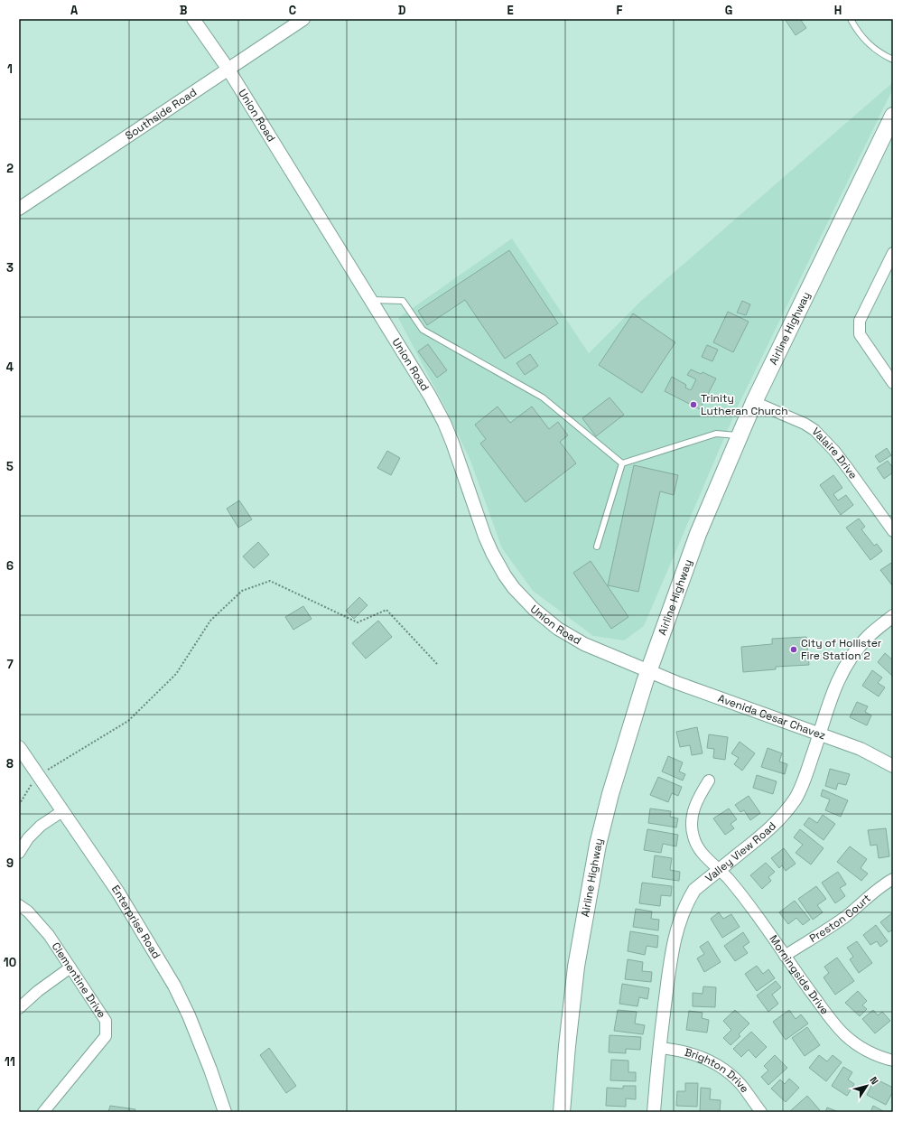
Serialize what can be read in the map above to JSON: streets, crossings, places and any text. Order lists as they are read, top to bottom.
{
  "streets": {
    "main road": ["Airline Highway"],
    "street": [
      "Southside Road",
      "Union Road",
      "Valaire Drive",
      "Avenida Cesar Chavez",
      "Valley View Road",
      "Preston Court",
      "Enterprise Road",
      "Morningside Drive",
      "Clementine Drive",
      "Brighton Drive"
    ]
  },
  "crossings": [
    ["Southside Road", "Union Road"],
    ["Union Road", "Airline Highway"],
    ["Union Road", "Avenida Cesar Chavez"],
    ["Airline Highway", "Valaire Drive"],
    ["Airline Highway", "Avenida Cesar Chavez"],
    ["Avenida Cesar Chavez", "Valley View Road"],
    ["Valley View Road", "Morningside Drive"],
    ["Valley View Road", "Brighton Drive"],
    ["Preston Court", "Morningside Drive"]
  ],
  "places": ["Trinity Lutheran Church", "City of Hollister Fire Station 2"],
  "north": "top right",
  "grid": {
    "columns": [
      "A",
      "B",
      "C",
      "D",
      "E",
      "F",
      "G",
      "H"
    ],
    "rows": [
      "1",
      "2",
      "3",
      "4",
      "5",
      "6",
      "7",
      "8",
      "9",
      "10",
      "11"
    ]
  }
}
